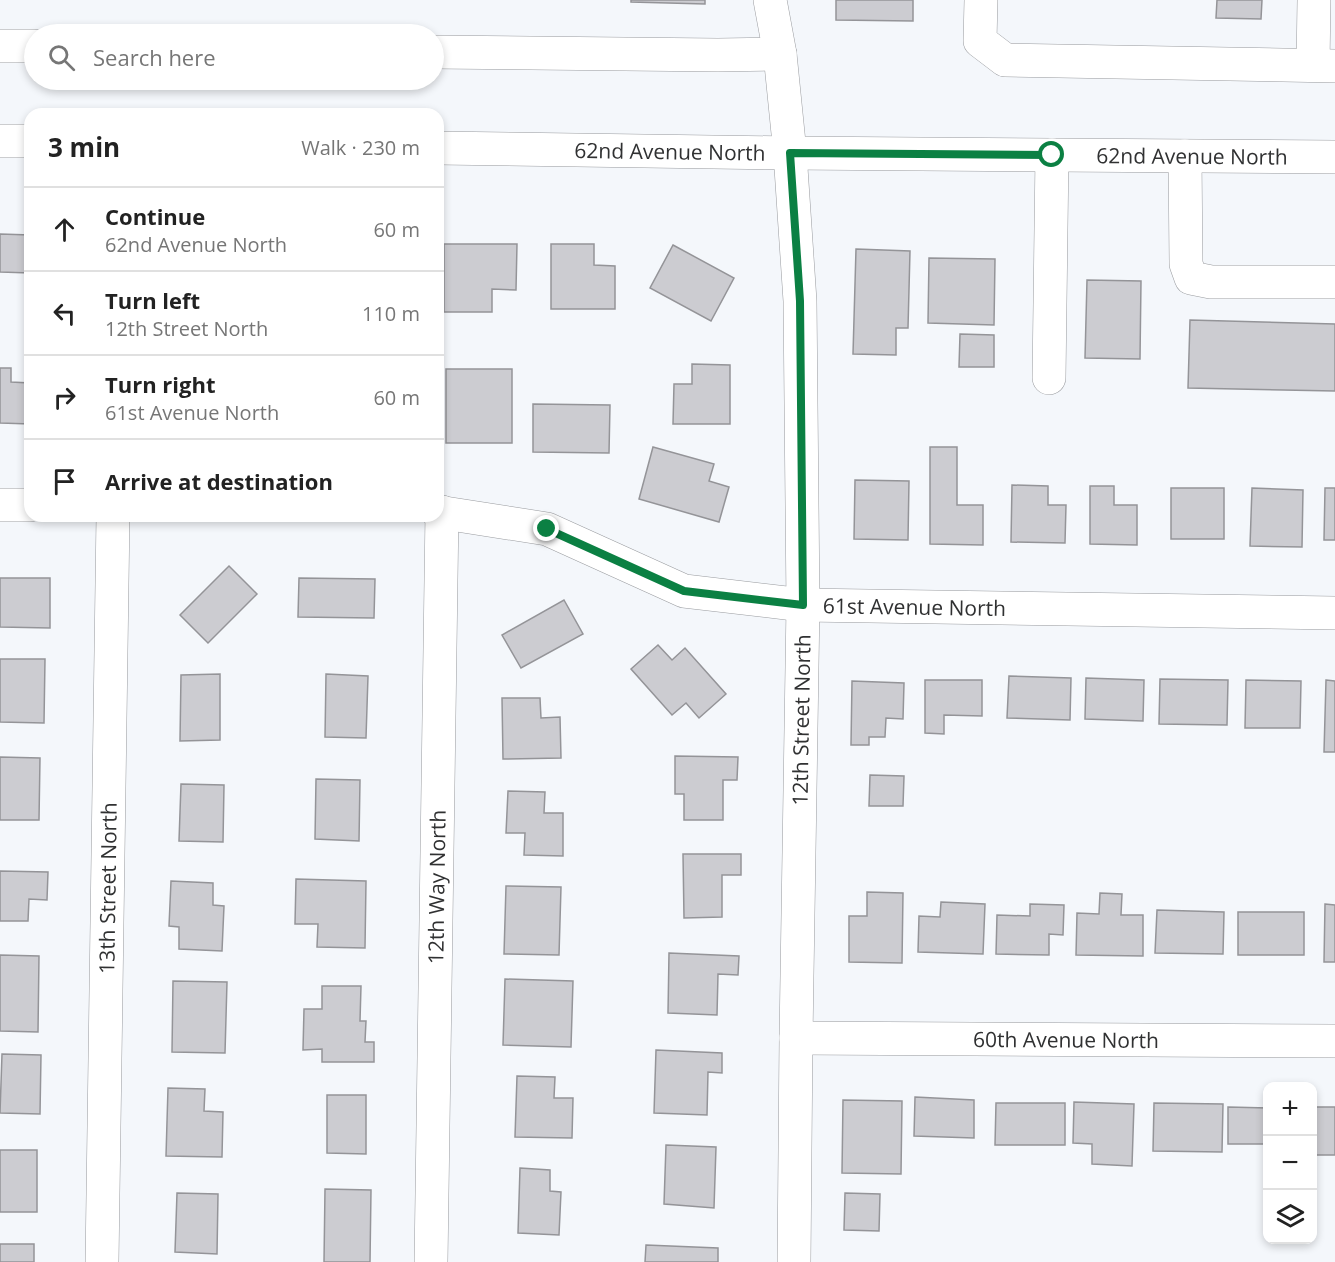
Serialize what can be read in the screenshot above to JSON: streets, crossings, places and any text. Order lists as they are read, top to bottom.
{
  "streets": {
    "street": [
      "62nd Avenue North",
      "61st Avenue North",
      "12th Street North",
      "12th Way North",
      "13th Street North",
      "60th Avenue North"
    ]
  },
  "crossings": [
    ["62nd Avenue North", "12th Street North"],
    ["61st Avenue North", "12th Street North"],
    ["12th Street North", "60th Avenue North"]
  ],
  "page": {
    "search": "Search here",
    "heading": ["3 min", "Walk · 230 m"],
    "list": [
      ["Continue", "62nd Avenue North", "60 m"],
      ["Turn left", "12th Street North", "110 m"],
      ["Turn right", "61st Avenue North", "60 m"],
      "Arrive at destination"
    ],
    "map_buttons": ["+", "−"]
  }
}
